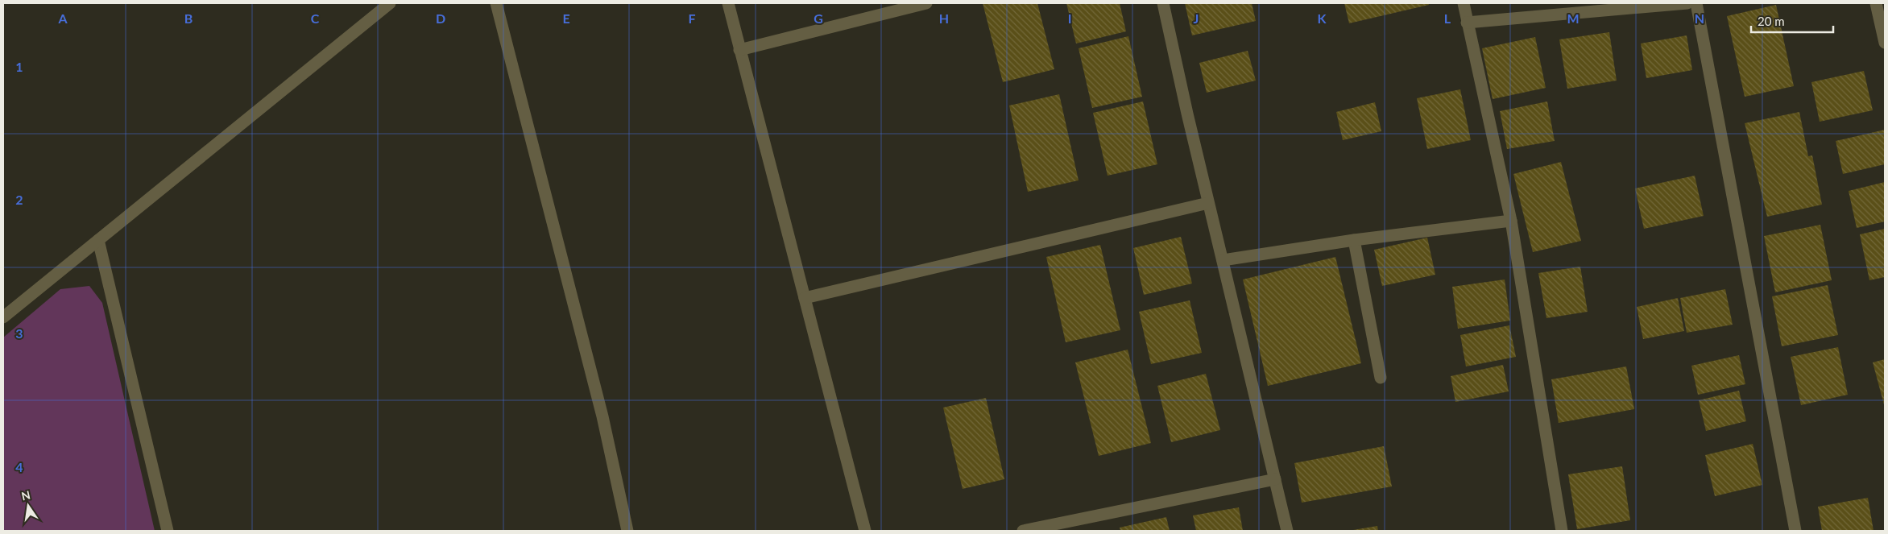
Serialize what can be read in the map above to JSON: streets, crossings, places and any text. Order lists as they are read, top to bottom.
{
  "scale_bar": "20 m",
  "north": "top",
  "grid": {
    "columns": [
      "A",
      "B",
      "C",
      "D",
      "E",
      "F",
      "G",
      "H",
      "I",
      "J",
      "K",
      "L",
      "M",
      "N"
    ],
    "rows": [
      "1",
      "2",
      "3",
      "4"
    ]
  }
}
